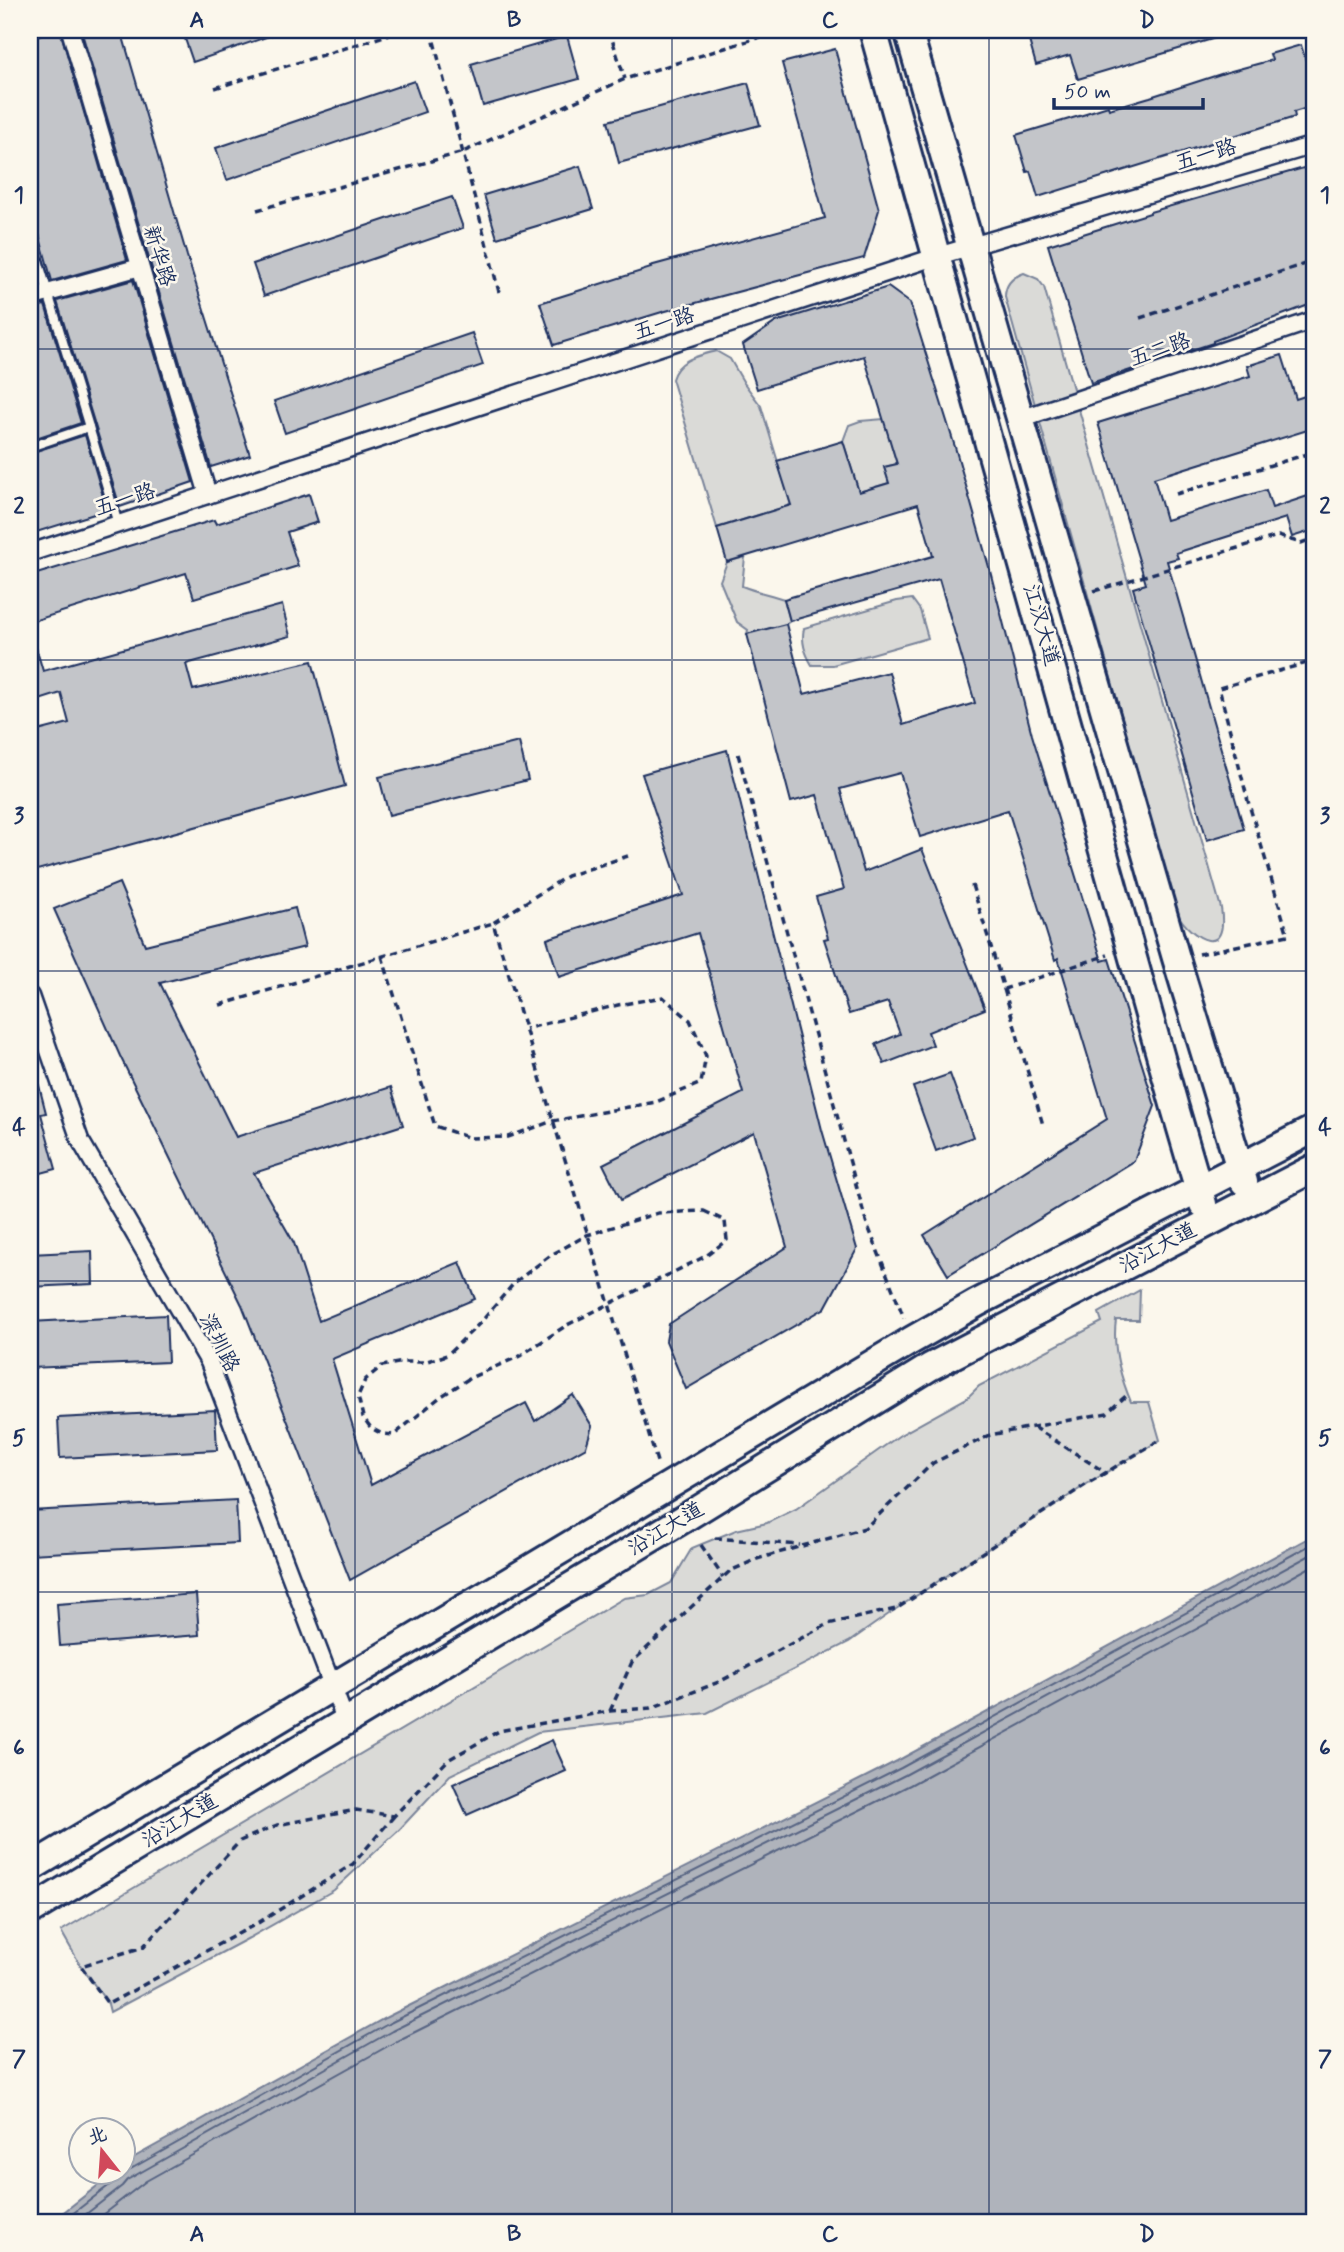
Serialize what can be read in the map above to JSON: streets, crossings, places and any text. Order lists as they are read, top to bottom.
{
  "streets": {
    "main road": ["江汉大道", "沿江大道"],
    "street": [
      "五一路",
      "新华路",
      "五二路",
      "深圳路"
    ]
  },
  "crossings": [
    ["五一路", "新华路"],
    ["五一路", "江汉大道"],
    ["五二路", "江汉大道"],
    ["江汉大道", "沿江大道"],
    ["沿江大道", "深圳路"]
  ],
  "scale_bar": "50 m",
  "north": "top",
  "grid": {
    "columns": [
      "A",
      "B",
      "C",
      "D"
    ],
    "rows": [
      "1",
      "2",
      "3",
      "4",
      "5",
      "6",
      "7"
    ]
  }
}
